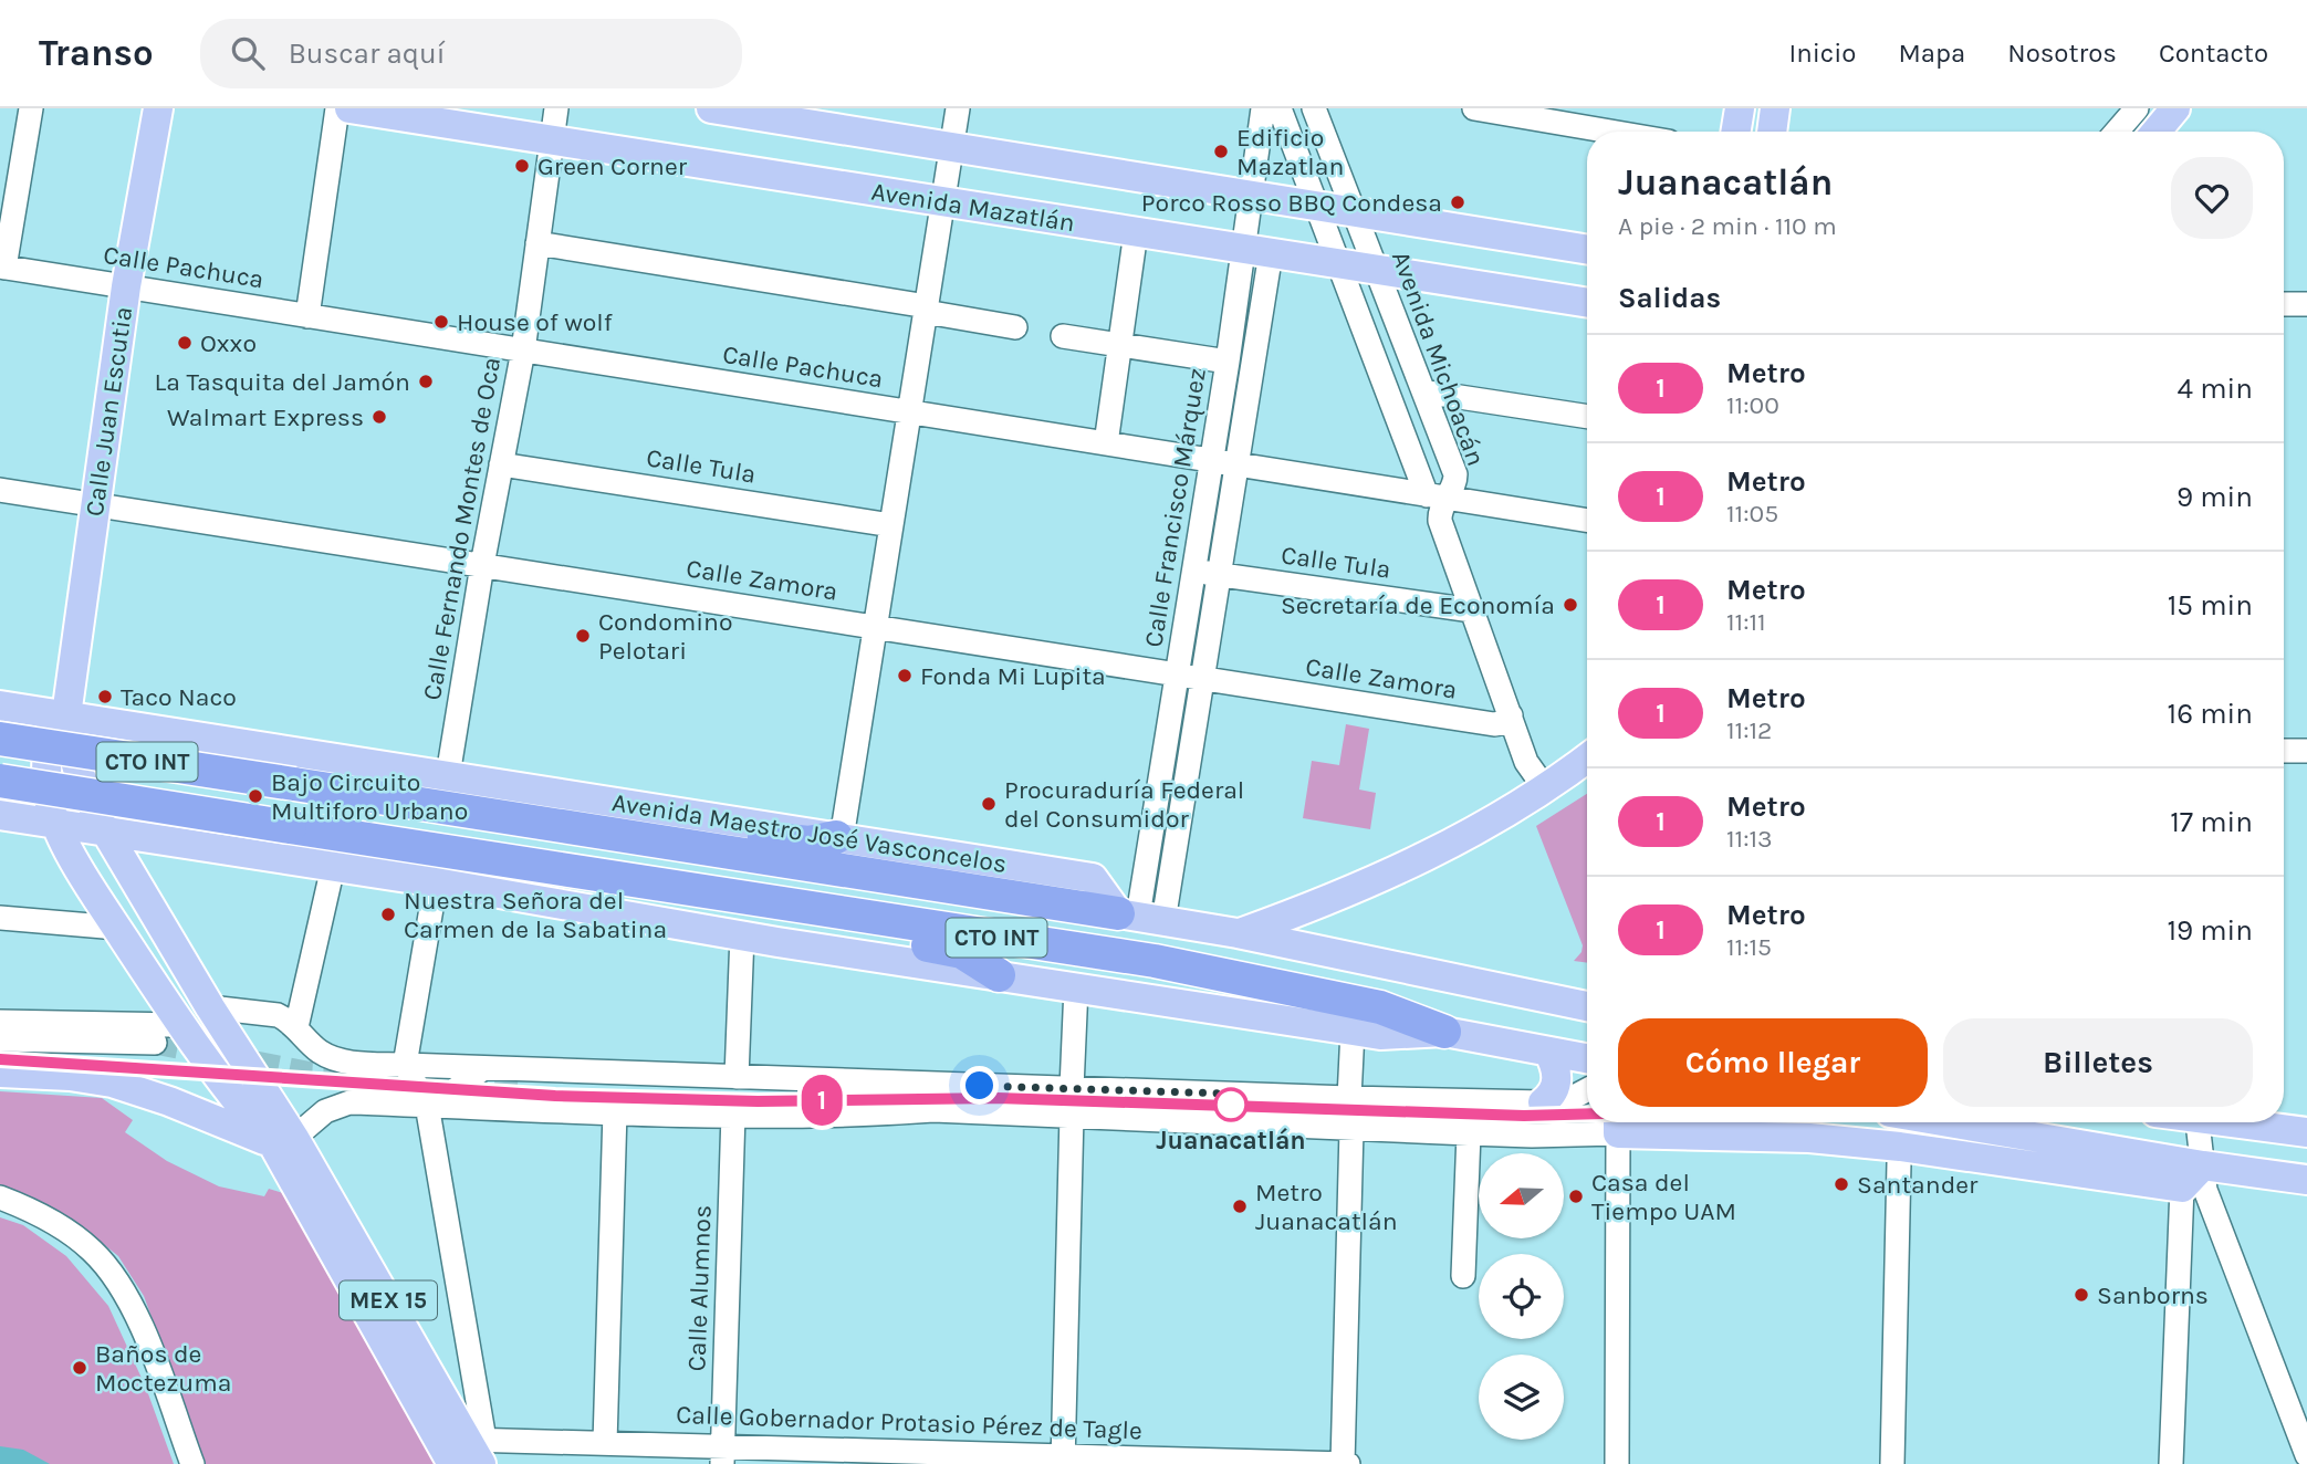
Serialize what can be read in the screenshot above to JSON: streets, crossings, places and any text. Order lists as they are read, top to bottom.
{
  "streets": {
    "highway": ["CTO INT"],
    "main road": [
      "Avenida Mazatlán",
      "Calle Juan Escutia",
      "Avenida Maestro José Vasconcelos",
      "MEX 15"
    ],
    "street": [
      "Calle Pachuca",
      "Avenida Michoacán",
      "Calle Tula",
      "Calle Francisco Márquez",
      "Calle Fernando Montes de Oca",
      "Calle Zamora",
      "Calle Alumnos",
      "Calle Gobernador Protasio Pérez de Tagle"
    ]
  },
  "crossings": [
    ["Avenida Mazatlán", "Avenida Michoacán"],
    ["Avenida Mazatlán", "Calle Francisco Márquez"],
    ["Avenida Mazatlán", "Calle Fernando Montes de Oca"],
    ["Calle Pachuca", "Avenida Michoacán"],
    ["Calle Pachuca", "Calle Juan Escutia"],
    ["Calle Pachuca", "Calle Francisco Márquez"],
    ["Calle Pachuca", "Calle Fernando Montes de Oca"],
    ["Avenida Michoacán", "Calle Tula"],
    ["Avenida Michoacán", "Calle Zamora"],
    ["Avenida Michoacán", "CTO INT"],
    ["Calle Juan Escutia", "Calle Zamora"],
    ["Calle Juan Escutia", "Avenida Maestro José Vasconcelos"],
    ["Calle Juan Escutia", "MEX 15"],
    ["Calle Tula", "Calle Francisco Márquez"],
    ["Calle Tula", "Calle Fernando Montes de Oca"],
    ["Calle Francisco Márquez", "Calle Zamora"],
    ["Calle Francisco Márquez", "CTO INT"],
    ["Calle Francisco Márquez", "Avenida Maestro José Vasconcelos"],
    ["Calle Fernando Montes de Oca", "Calle Zamora"],
    ["Calle Fernando Montes de Oca", "Avenida Maestro José Vasconcelos"],
    ["CTO INT", "Avenida Maestro José Vasconcelos"],
    ["CTO INT", "MEX 15"],
    ["Avenida Maestro José Vasconcelos", "MEX 15"],
    ["Calle Alumnos", "Calle Gobernador Protasio Pérez de Tagle"],
    ["MEX 15", "Calle Gobernador Protasio Pérez de Tagle"]
  ],
  "places": [
    "Edificio Mazatlan",
    "Green Corner",
    "Porco Rosso BBQ Condesa",
    "House of wolf",
    "Oxxo",
    "La Tasquita del Jamón",
    "Walmart Express",
    "Secretaría de Economía",
    "Condomino Pelotari",
    "Fonda Mi Lupita",
    "Taco Naco",
    "Bajo Circuito Multiforo Urbano",
    "Procuraduría Federal del Consumidor",
    "Nuestra Señora del Carmen de la Sabatina",
    "Juanacatlán",
    "Santander",
    "Casa del Tiempo UAM",
    "Metro Juanacatlán",
    "Sanborns",
    "Baños de Moctezuma"
  ],
  "lines": ["metro line 1"],
  "north": "left",
  "page": {
    "header": "Transo",
    "search": "Buscar aquí",
    "nav": [
      "Inicio",
      "Mapa",
      "Nosotros",
      "Contacto"
    ],
    "on_map": "1",
    "heading": [
      ["Juanacatlán", "A pie · 2 min · 110 m"],
      "Salidas"
    ],
    "list": [
      {
        "mark": "1",
        "name": "Metro",
        "note": "11:00",
        "value": "4 min"
      },
      {
        "mark": "1",
        "name": "Metro",
        "note": "11:05",
        "value": "9 min"
      },
      {
        "mark": "1",
        "name": "Metro",
        "note": "11:11",
        "value": "15 min"
      },
      {
        "mark": "1",
        "name": "Metro",
        "note": "11:12",
        "value": "16 min"
      },
      {
        "mark": "1",
        "name": "Metro",
        "note": "11:13",
        "value": "17 min"
      },
      {
        "mark": "1",
        "name": "Metro",
        "note": "11:15",
        "value": "19 min"
      }
    ],
    "buttons": ["Cómo llegar", "Billetes"]
  }
}
